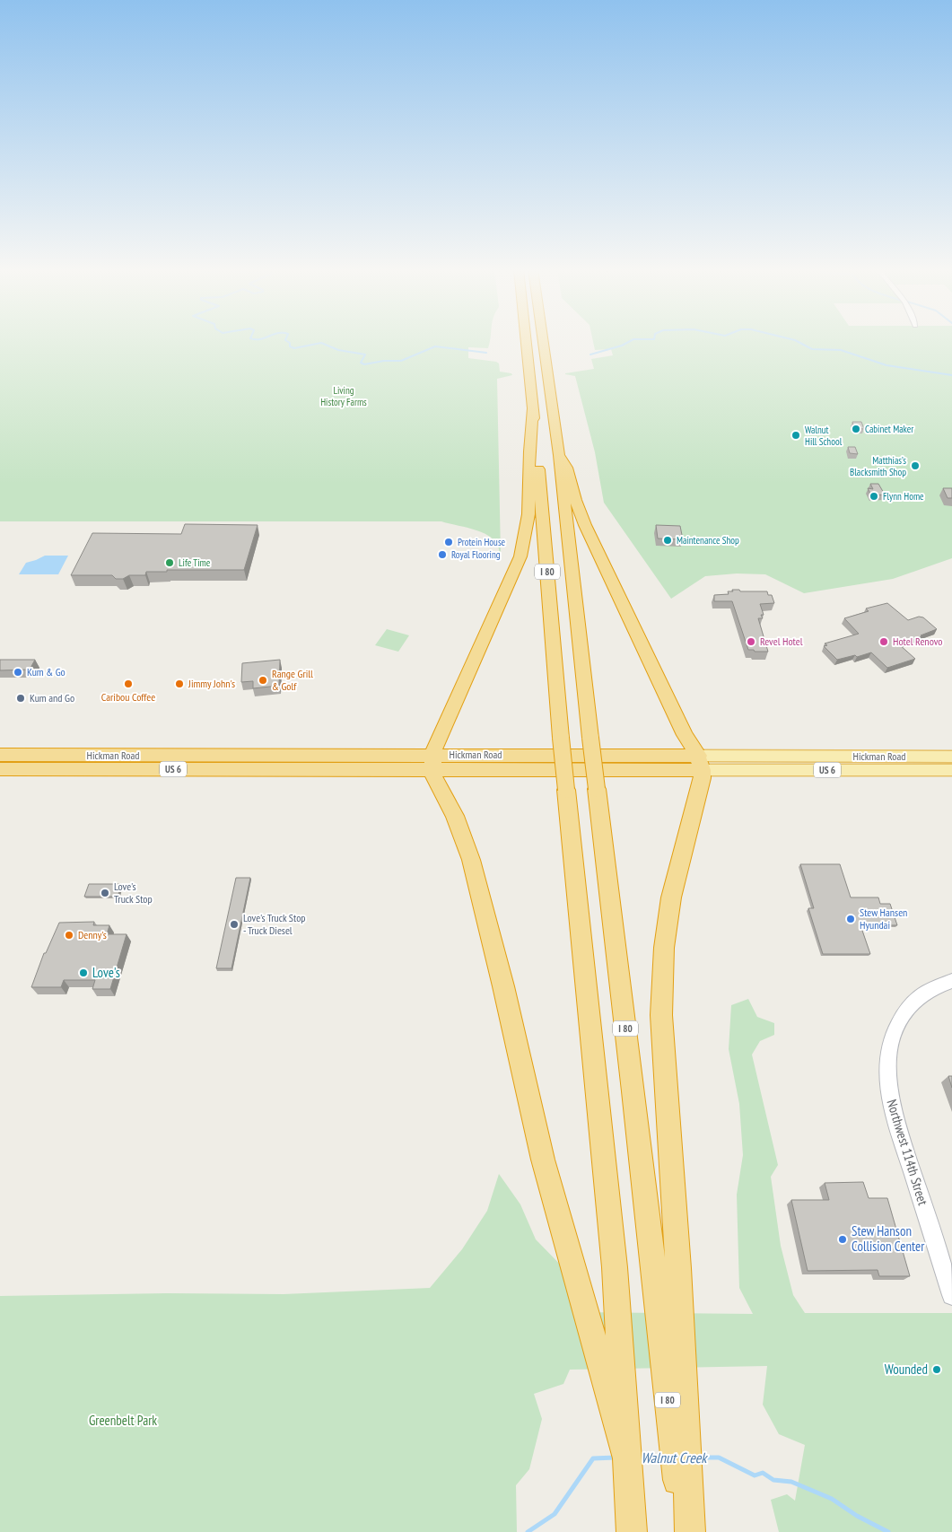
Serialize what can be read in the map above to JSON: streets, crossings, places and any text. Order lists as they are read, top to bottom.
{
  "streets": {
    "highway": ["I 80", "Hickman Road", "US 6"],
    "street": ["Northwest 114th Street"]
  },
  "water": ["Walnut Creek"],
  "parks": ["Living History Farms", "Greenbelt Park"],
  "places": [
    "Cabinet Maker",
    "Walnut Hill School",
    "Matthias’s Blacksmith Shop",
    "Flynn Home",
    "Maintenance Shop",
    "Protein House",
    "Royal Flooring",
    "Life Time",
    "Revel Hotel",
    "Hotel Renovo",
    "Kum & Go",
    "Range Grill & Golf",
    "Caribou Coffee",
    "Jimmy John's",
    "Kum and Go",
    "Love's Truck Stop",
    "Stew Hansen Hyundai",
    "Love's Truck Stop - Truck Diesel",
    "Denny's",
    "Love's",
    "Stew Hanson Collision Center",
    "Wounded"
  ]
}
